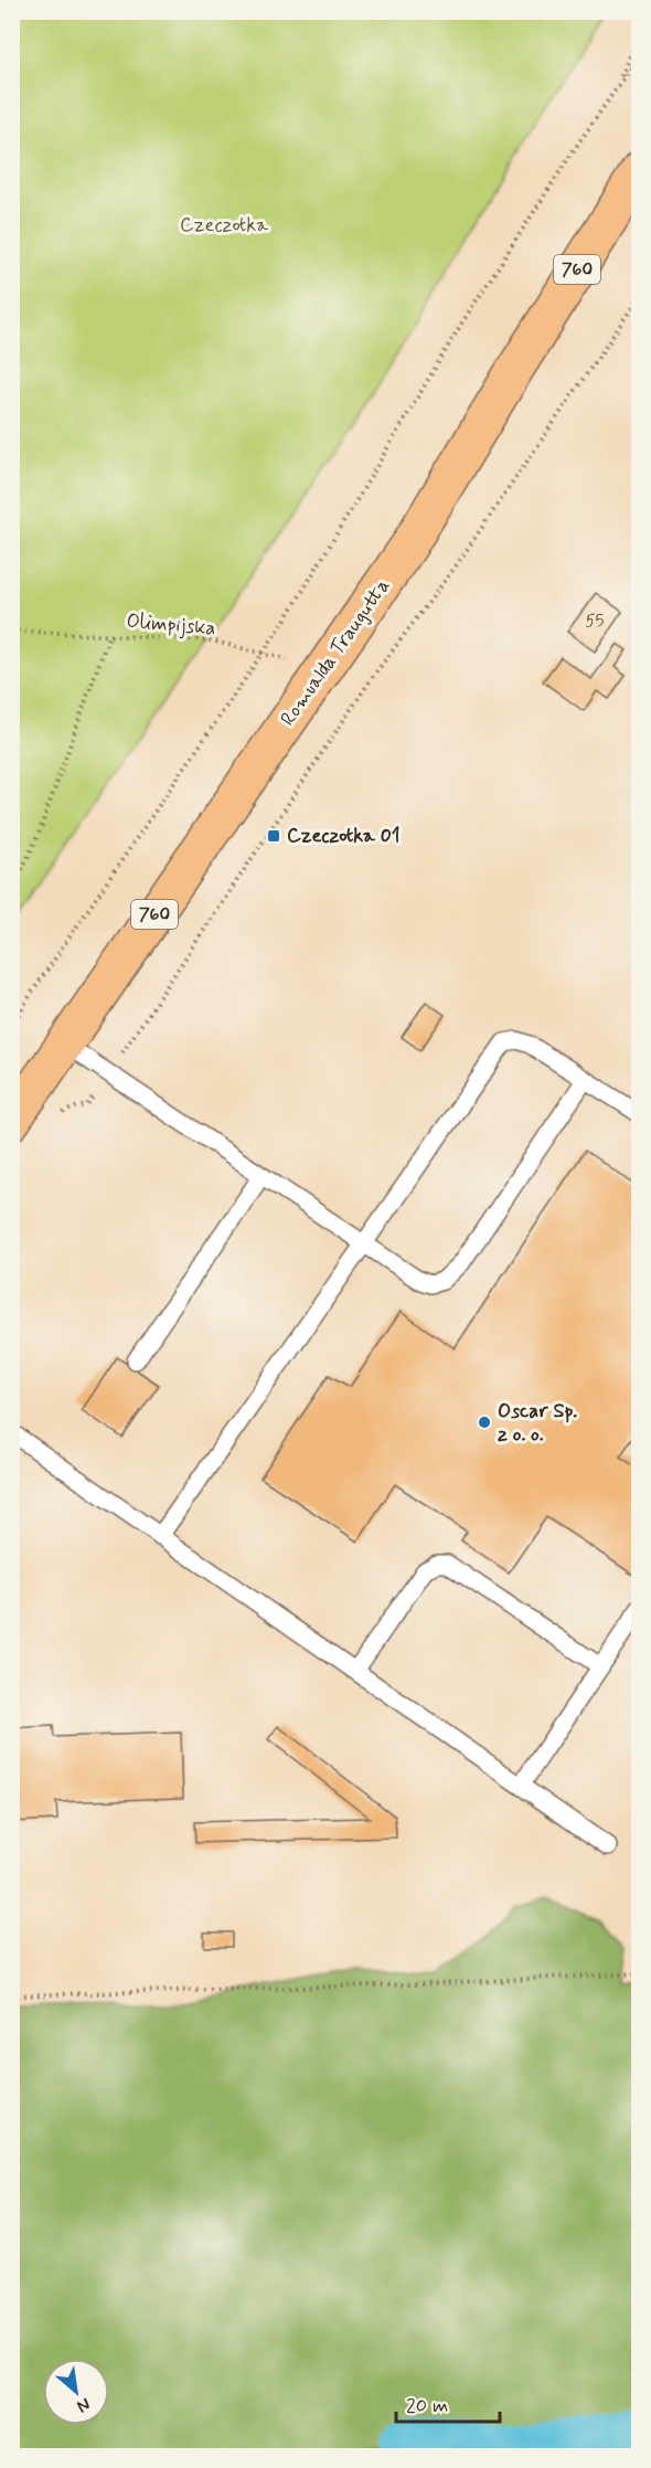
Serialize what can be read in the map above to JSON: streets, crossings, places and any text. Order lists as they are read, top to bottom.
{
  "streets": {
    "main road": ["760", "Romualda Traugutta"],
    "path": ["Olimpijska"]
  },
  "crossings": [
    ["Olimpijska", "Romualda Traugutta"]
  ],
  "parks": ["Czeczotka"],
  "places": {
    "transit": ["Czeczotka 01"],
    "other": ["Oscar Sp. z o. o."]
  },
  "house_numbers": ["55"],
  "scale_bar": "20 m",
  "north": "bottom right"
}
